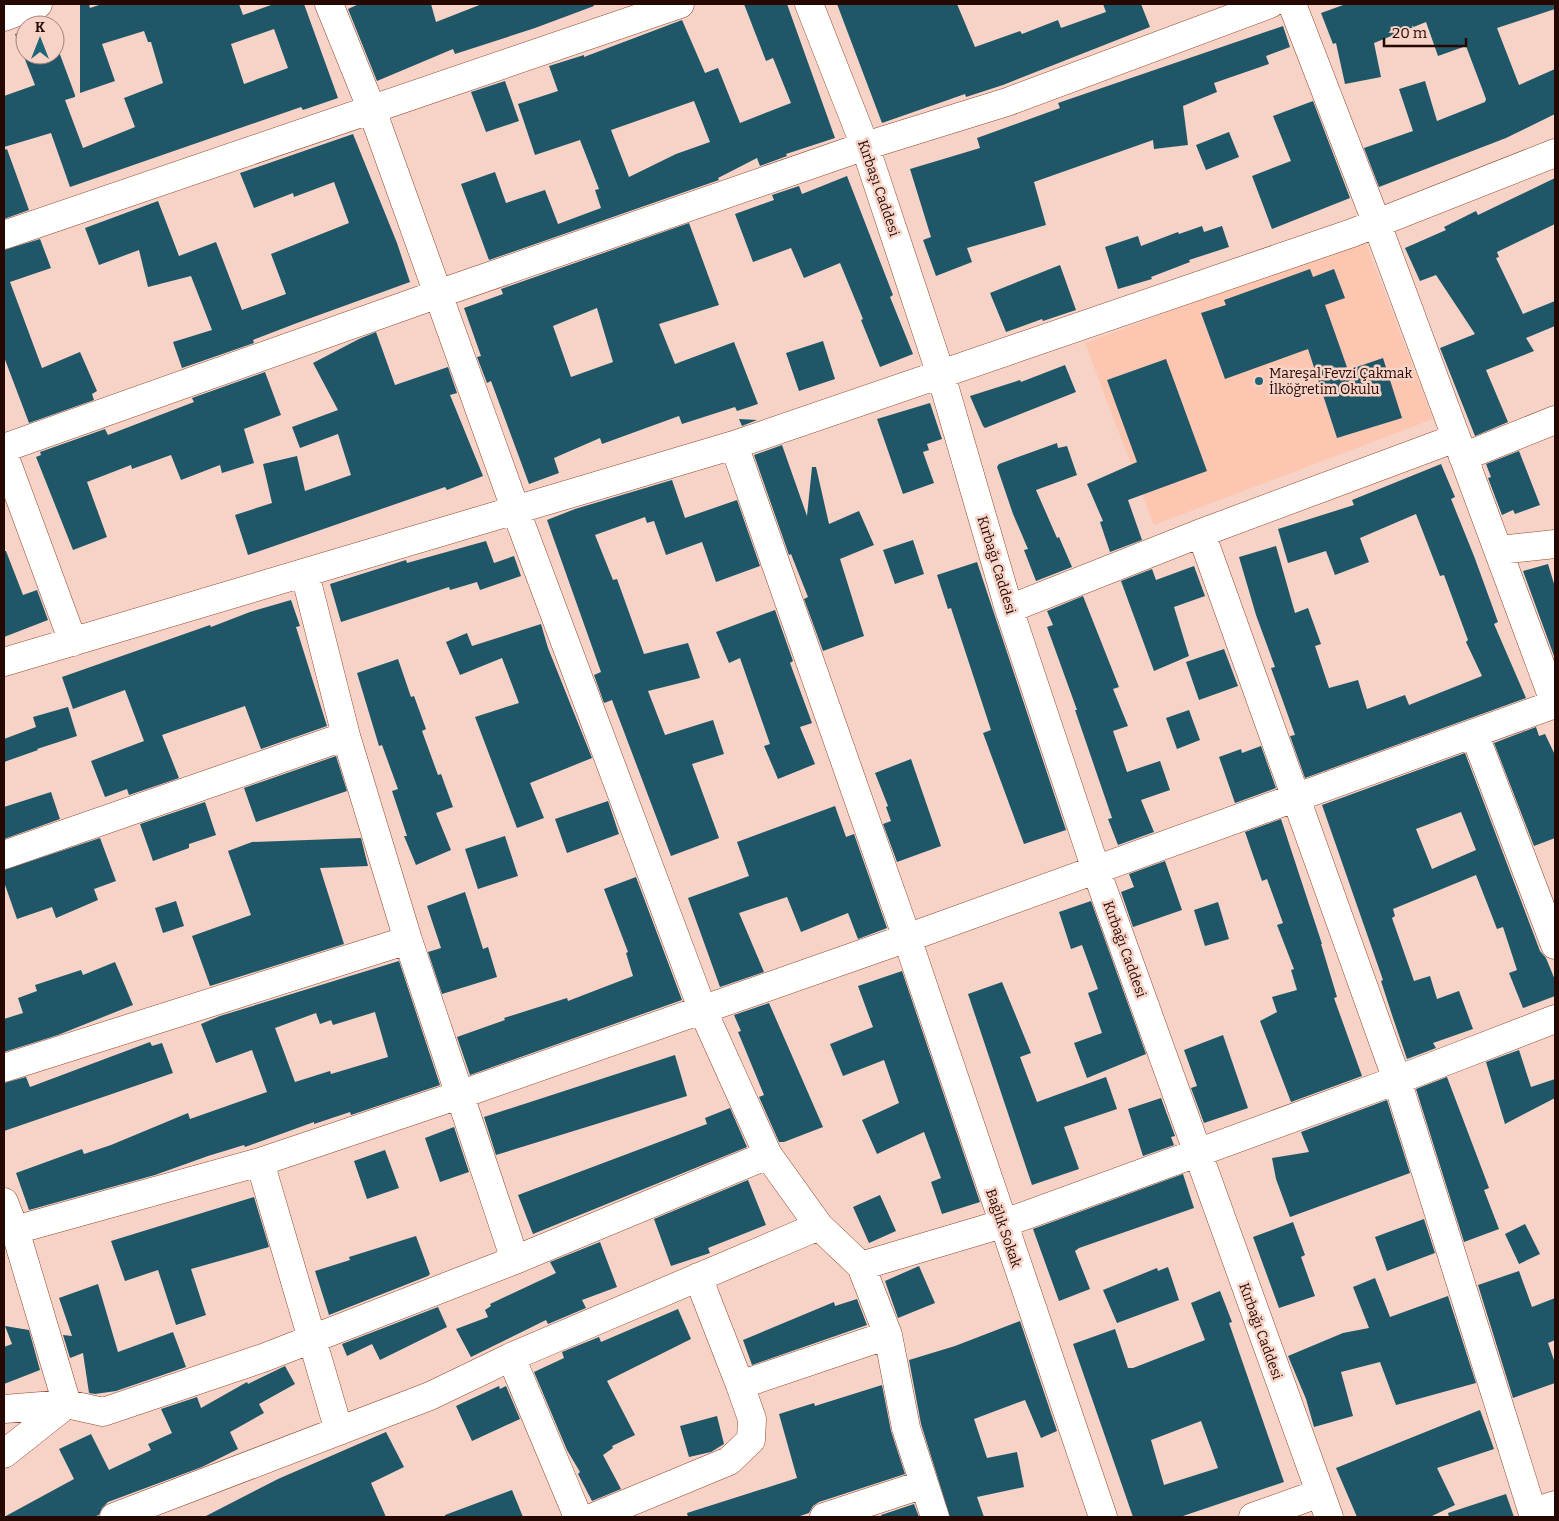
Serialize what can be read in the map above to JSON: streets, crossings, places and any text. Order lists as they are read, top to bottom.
{
  "streets": {
    "street": ["Kırbaşı Caddesi", "Kırbağı Caddesi", "Bağlık Sokak"]
  },
  "crossings": [
    ["Kırbaşı Caddesi", "Kırbağı Caddesi"]
  ],
  "places": ["Mareşal Fevzi Çakmak İlköğretim Okulu"],
  "scale_bar": "20 m",
  "north": "top"
}
